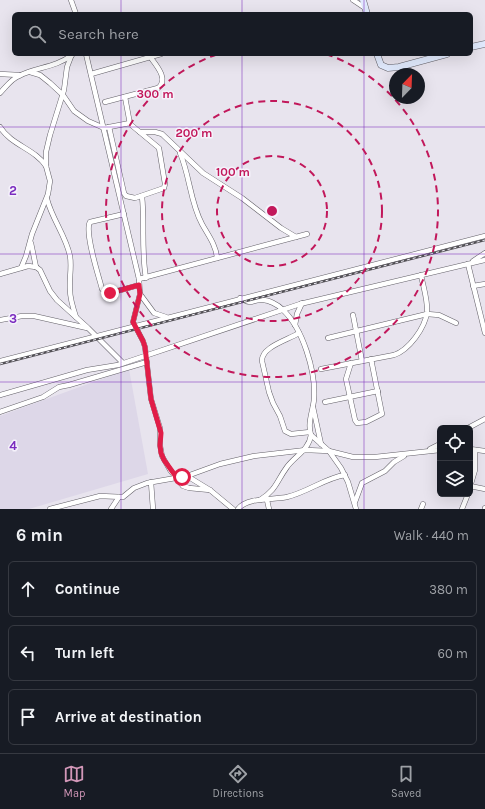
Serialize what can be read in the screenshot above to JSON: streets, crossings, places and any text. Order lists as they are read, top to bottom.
{
  "north": "top right",
  "page": {
    "search": "Search here",
    "heading": ["6 min", "Walk · 440 m"],
    "list": [
      ["Continue", "380 m"],
      ["Turn left", "60 m"],
      "Arrive at destination"
    ],
    "nav": ["Map", "Directions", "Saved"]
  },
  "grid": {
    "rows": ["2", "3", "4"]
  },
  "rings": ["300 m", "200 m", "100 m"]
}
